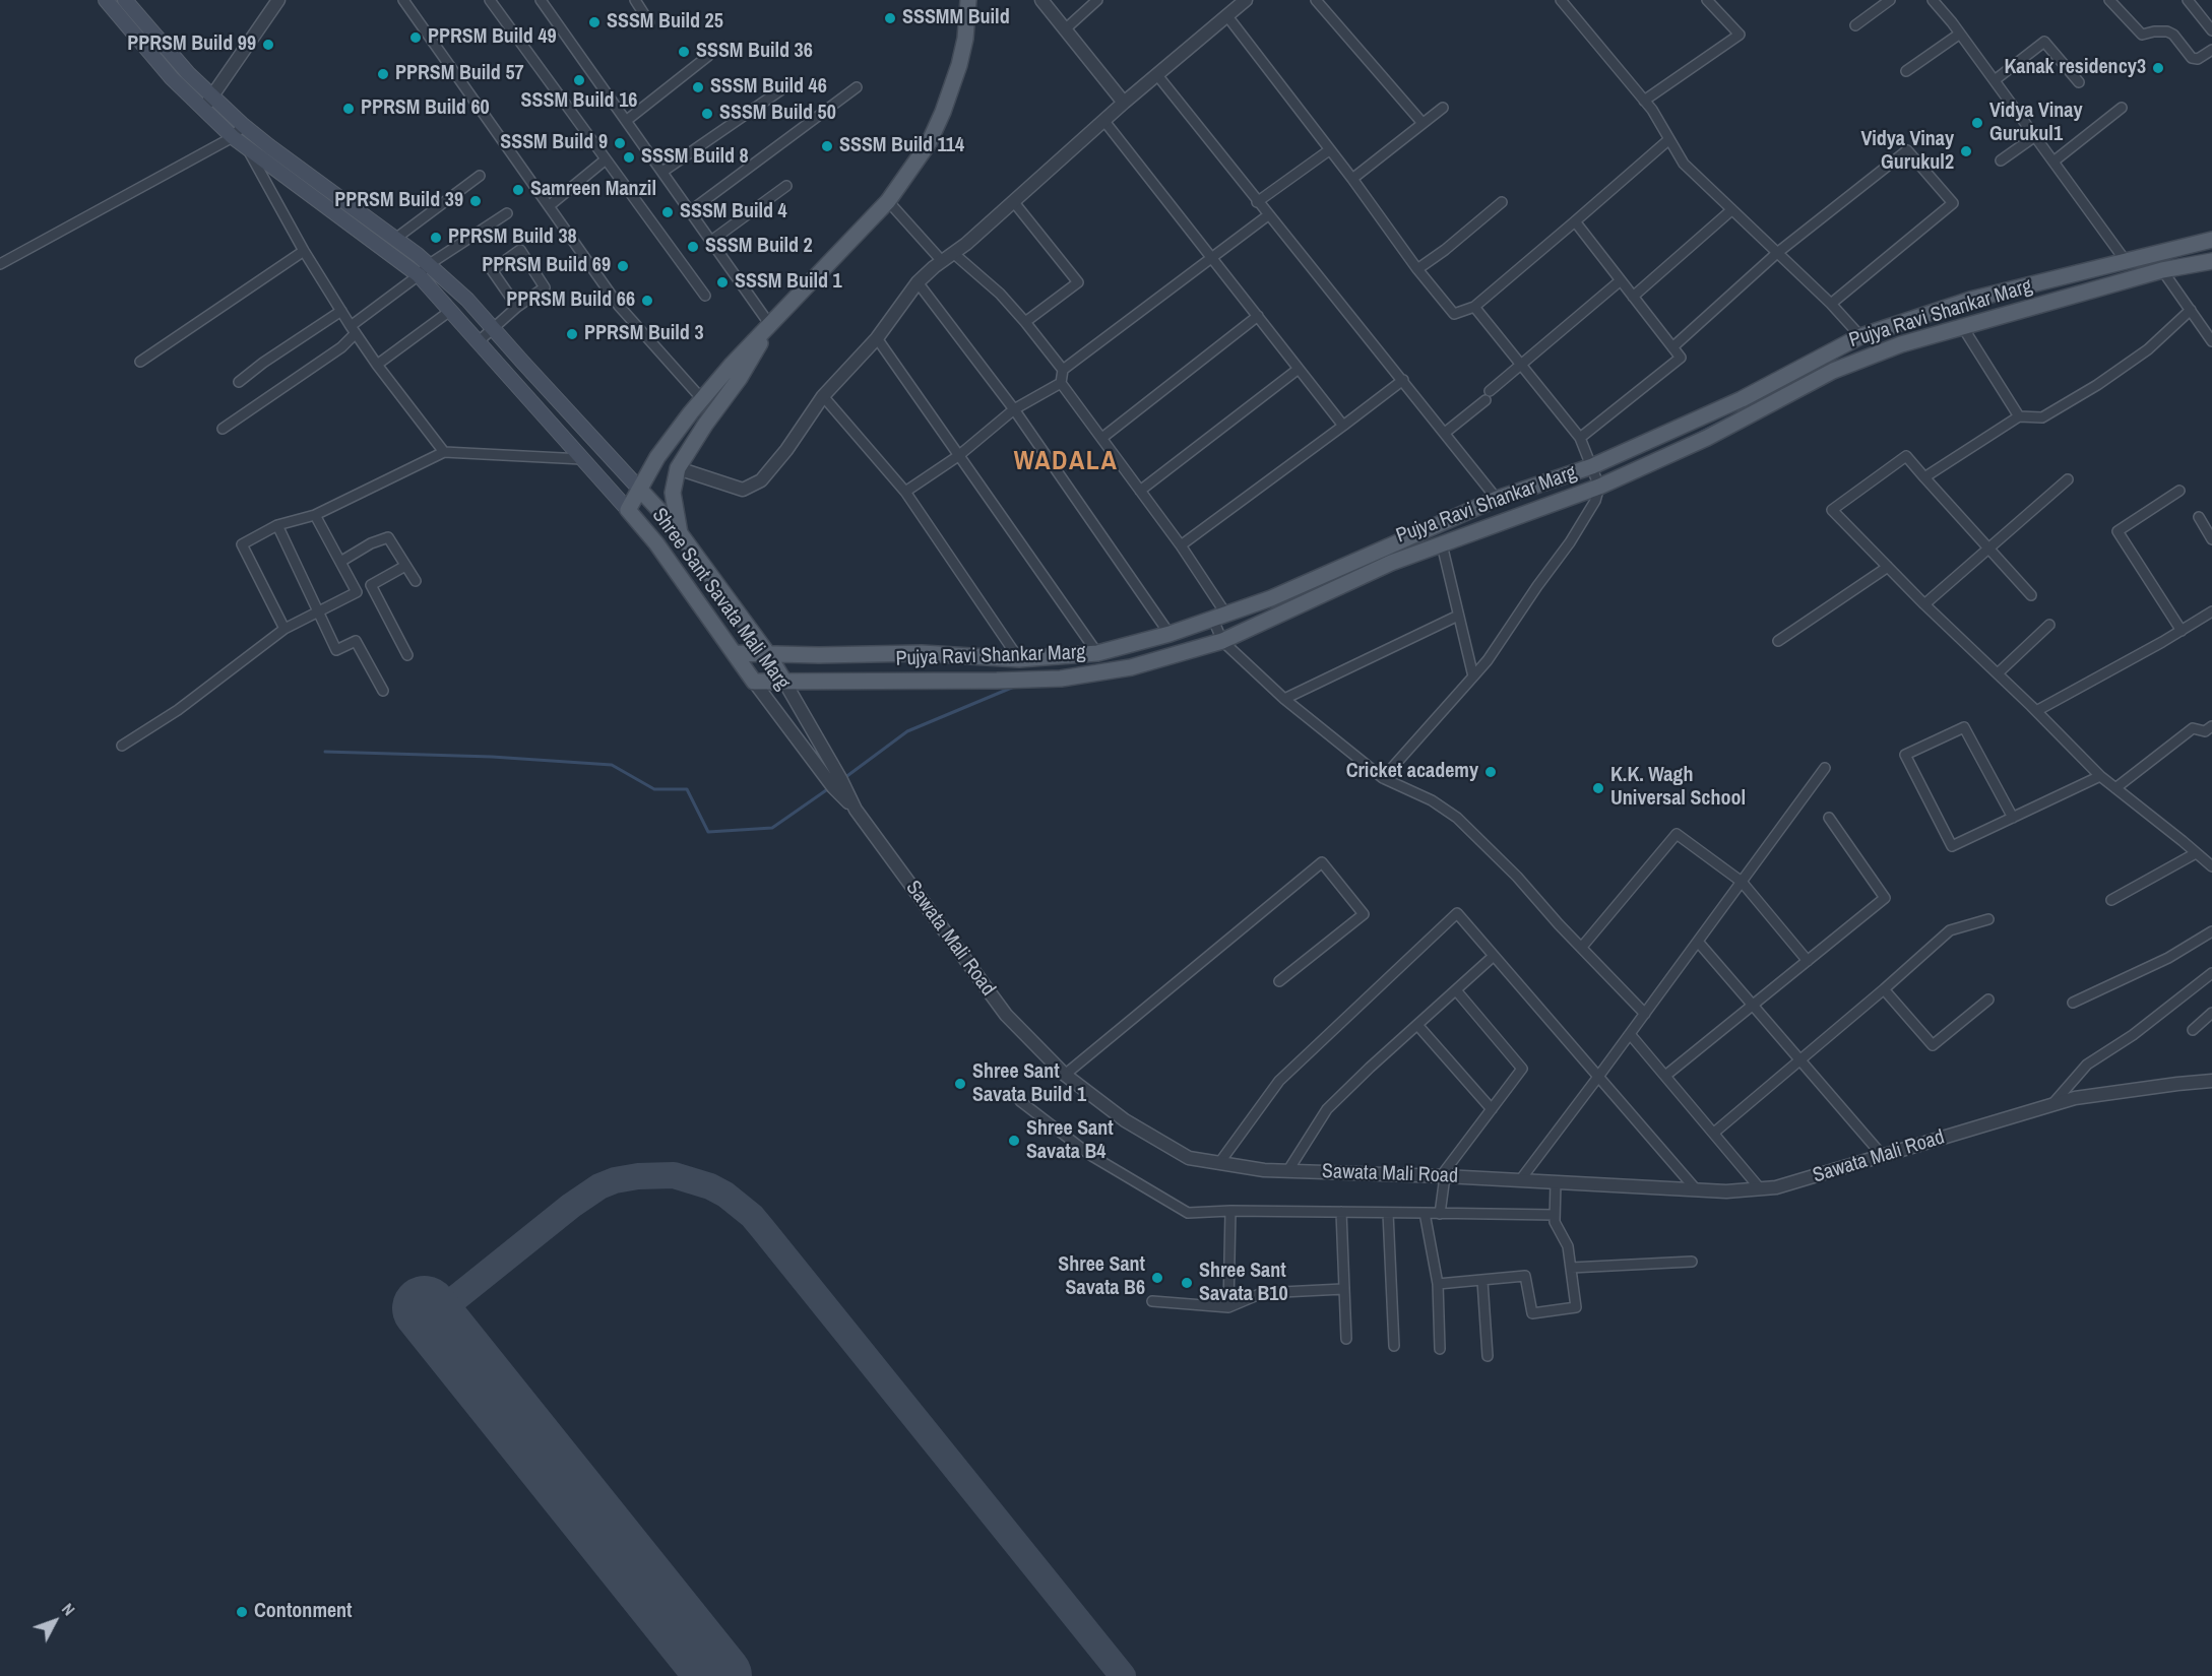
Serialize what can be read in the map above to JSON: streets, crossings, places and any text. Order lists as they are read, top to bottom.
{
  "streets": {
    "main road": ["Pujya Ravi Shankar Marg", "Shree Sant Savata Mali Marg"],
    "street": ["Sawata Mali Road"]
  },
  "crossings": [
    ["Pujya Ravi Shankar Marg", "Shree Sant Savata Mali Marg"],
    ["Pujya Ravi Shankar Marg", "Sawata Mali Road"],
    ["Shree Sant Savata Mali Marg", "Sawata Mali Road"]
  ],
  "districts": ["WADALA"],
  "places": [
    "SSSMM Build",
    "SSSM Build 25",
    "PPRSM Build 49",
    "PPRSM Build 99",
    "SSSM Build 36",
    "Kanak residency3",
    "PPRSM Build 57",
    "SSSM Build 16",
    "SSSM Build 46",
    "PPRSM Build 60",
    "SSSM Build 50",
    "Vidya Vinay Gurukul1",
    "SSSM Build 9",
    "SSSM Build 114",
    "Vidya Vinay Gurukul2",
    "SSSM Build 8",
    "Samreen Manzil",
    "PPRSM Build 39",
    "SSSM Build 4",
    "PPRSM Build 38",
    "SSSM Build 2",
    "PPRSM Build 69",
    "SSSM Build 1",
    "PPRSM Build 66",
    "PPRSM Build 3",
    "Cricket academy",
    "K.K. Wagh Universal School",
    "Shree Sant Savata Build 1",
    "Shree Sant Savata B4",
    "Shree Sant Savata B6",
    "Shree Sant Savata B10",
    "Contonment"
  ],
  "north": "top right"
}
